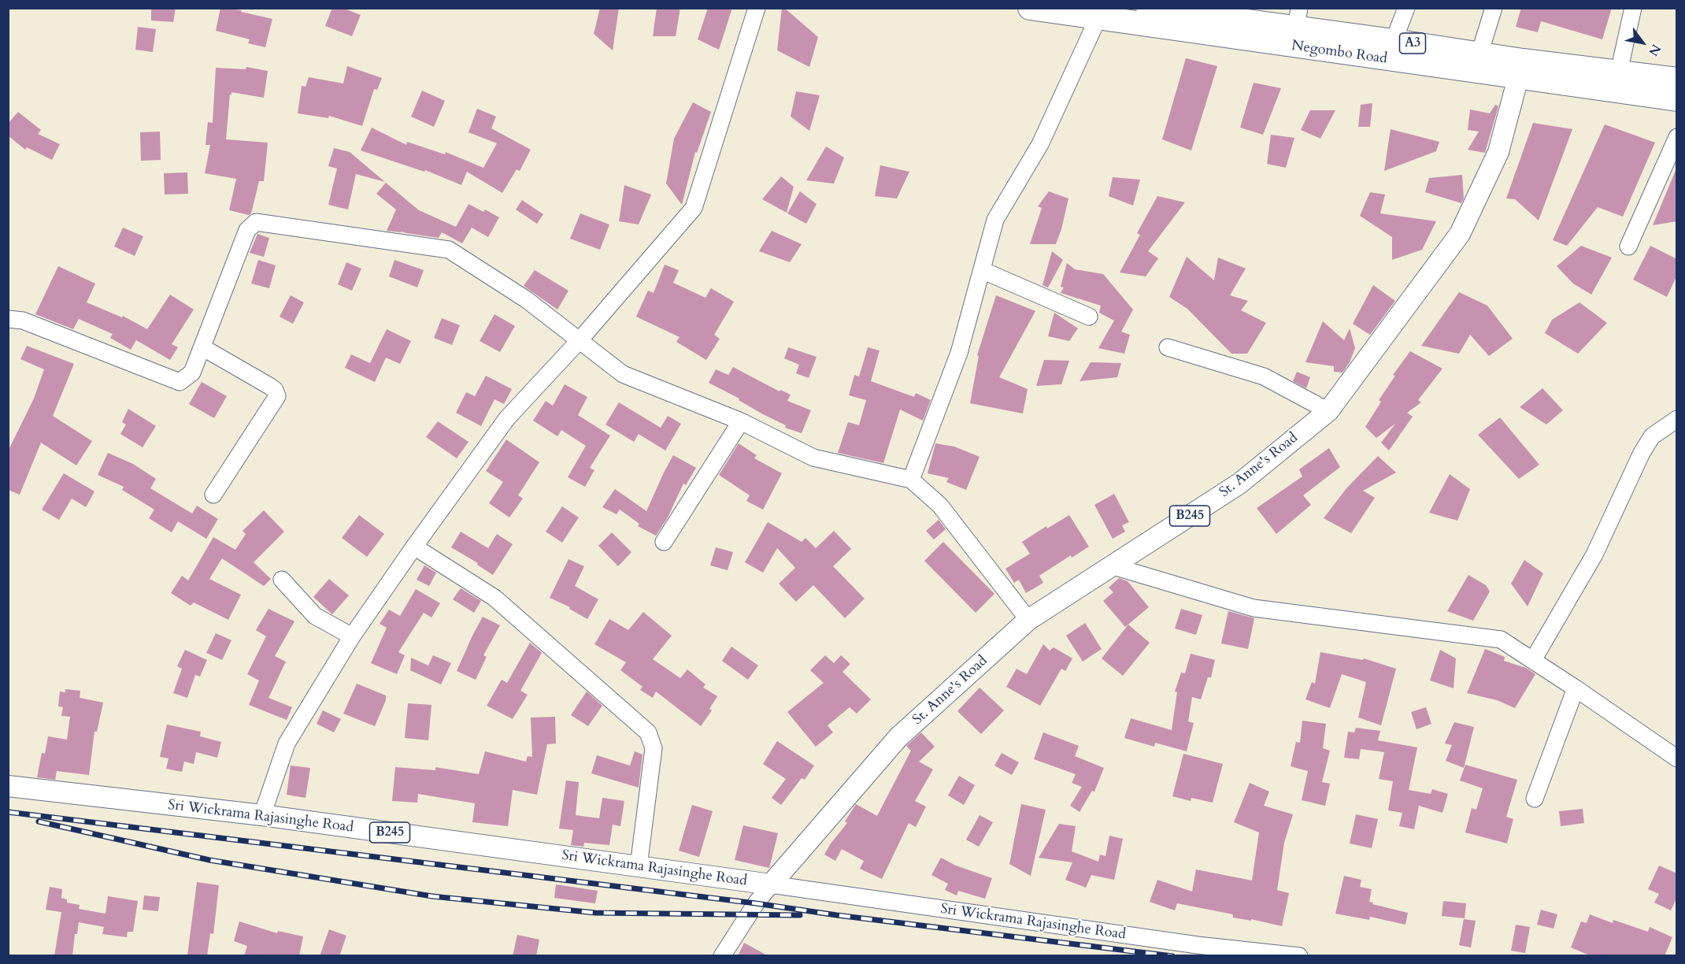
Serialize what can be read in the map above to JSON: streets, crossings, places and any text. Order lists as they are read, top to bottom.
{
  "streets": {
    "highway": ["A3", "Negombo Road"],
    "main road": ["St. Anne's Road", "B245", "Sri Wickrama Rajasinghe Road"]
  },
  "crossings": [
    ["Negombo Road", "St. Anne's Road"],
    ["St. Anne's Road", "Sri Wickrama Rajasinghe Road"]
  ],
  "north": "bottom right"
}
